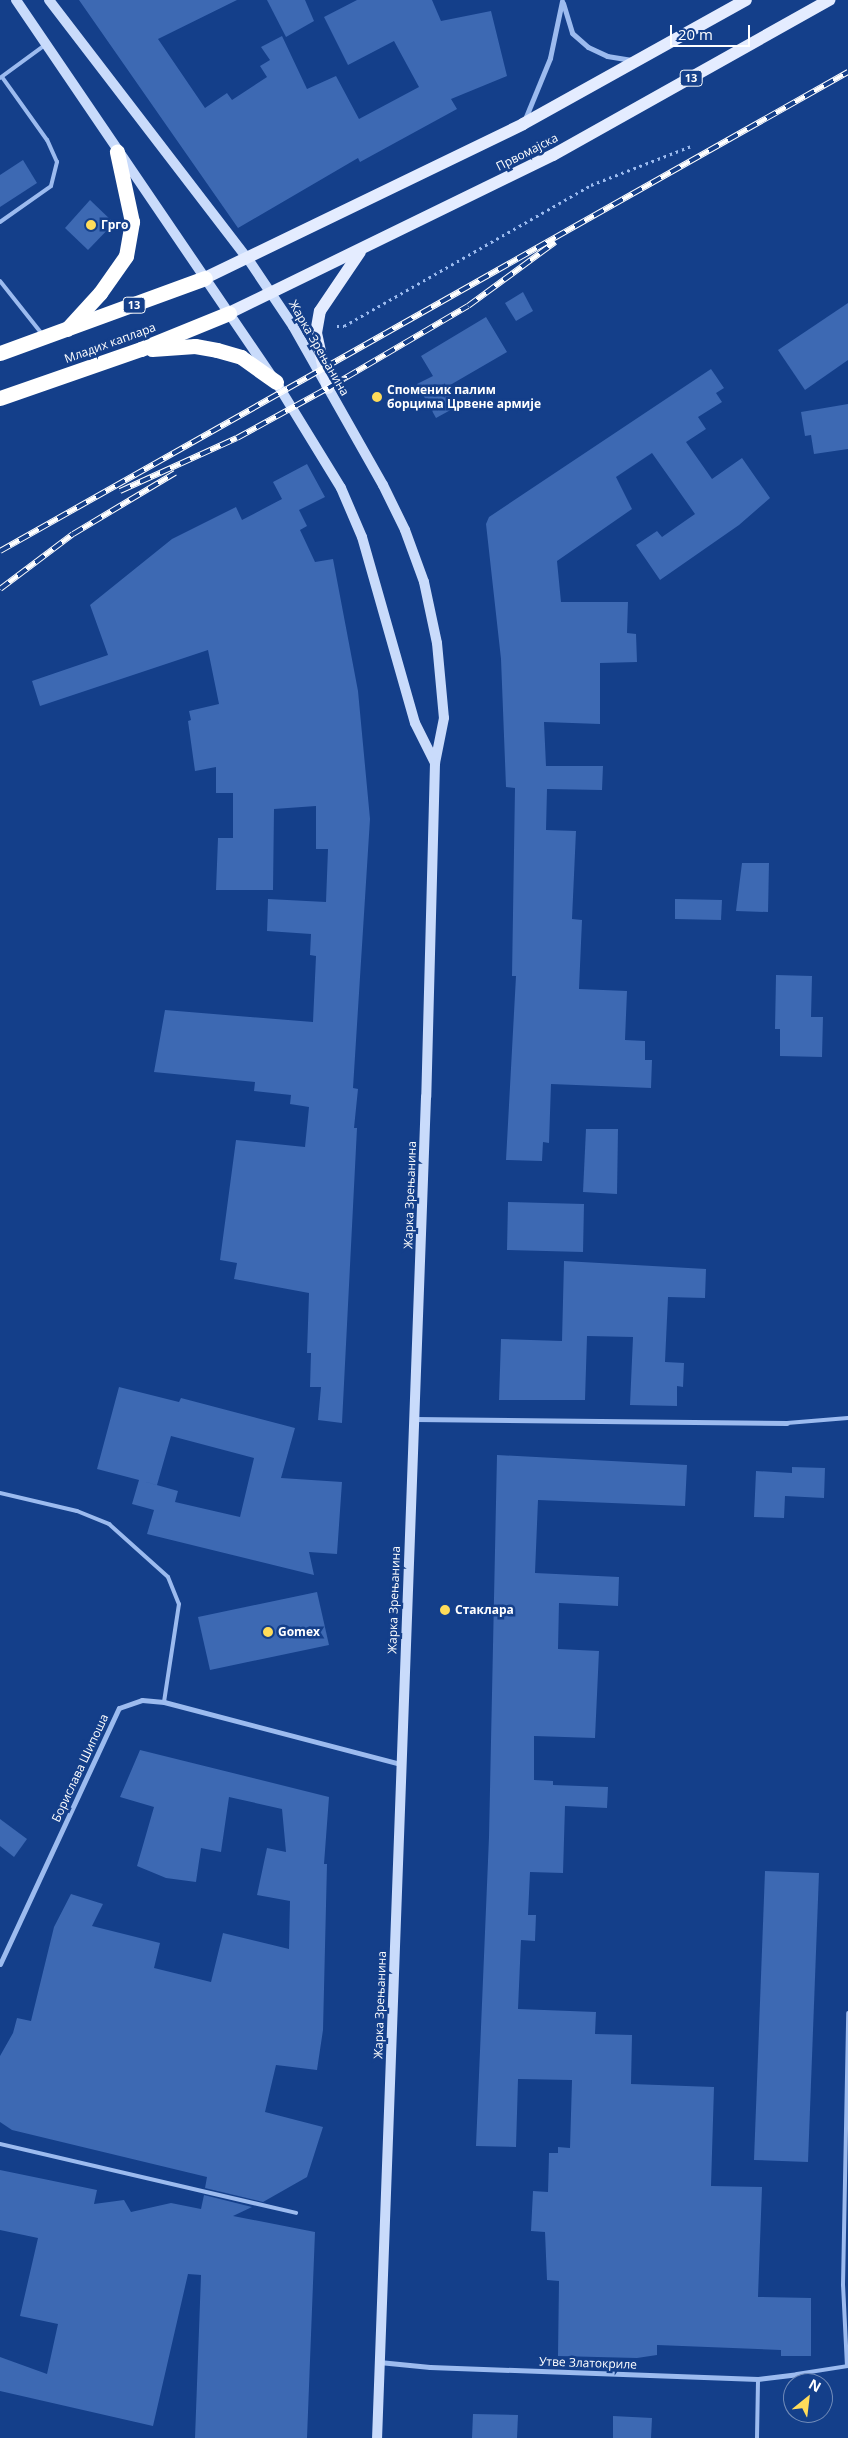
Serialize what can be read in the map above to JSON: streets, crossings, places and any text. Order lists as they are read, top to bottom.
{
  "streets": {
    "highway": ["13", "Младих каплара"],
    "main road": ["Првомајска"],
    "street": ["Жарка Зрењанина", "Борислава Шипоша", "Утве Златокриле"]
  },
  "crossings": [
    ["13", "Жарка Зрењанина"],
    ["Првомајска", "Младих каплара"],
    ["Првомајска", "Жарка Зрењанина"],
    ["Младих каплара", "Жарка Зрењанина"],
    ["Жарка Зрењанина", "Борислава Шипоша"],
    ["Жарка Зрењанина", "Утве Златокриле"]
  ],
  "places": [
    "Грго",
    "Споменик палим борцима Црвене армије",
    "Стаклара",
    "Gomex"
  ],
  "scale_bar": "20 m",
  "north": "top right"
}
